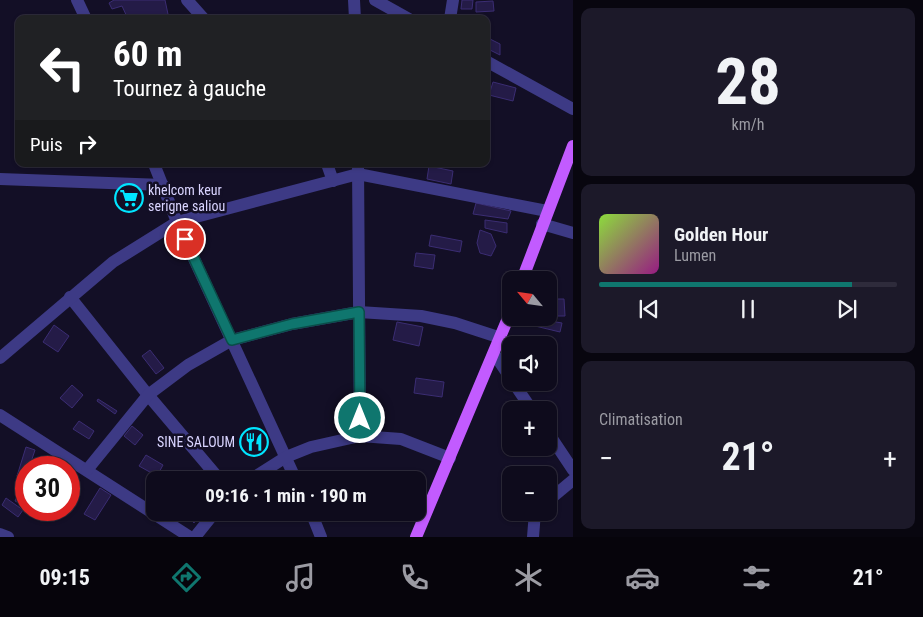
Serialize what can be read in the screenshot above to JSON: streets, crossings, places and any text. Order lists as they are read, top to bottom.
{
  "places": {
    "supermarket": ["khelcom keur serigne saliou"],
    "restaurant": ["SINE SALOUM"]
  },
  "north": "top left",
  "page": {
    "tile": [
      ["28", "km/h"],
      "Climatisation"
    ],
    "turn": ["60 m", "Tournez à gauche"],
    "then": "Puis",
    "song": ["Golden Hour", "Lumen"],
    "map_buttons": ["+", "−"],
    "heat": ["−", "21°", "+"],
    "limit": "30",
    "trip": "09:16 · 1 min · 190 m",
    "tabs": ["09:15", "21°"]
  }
}
